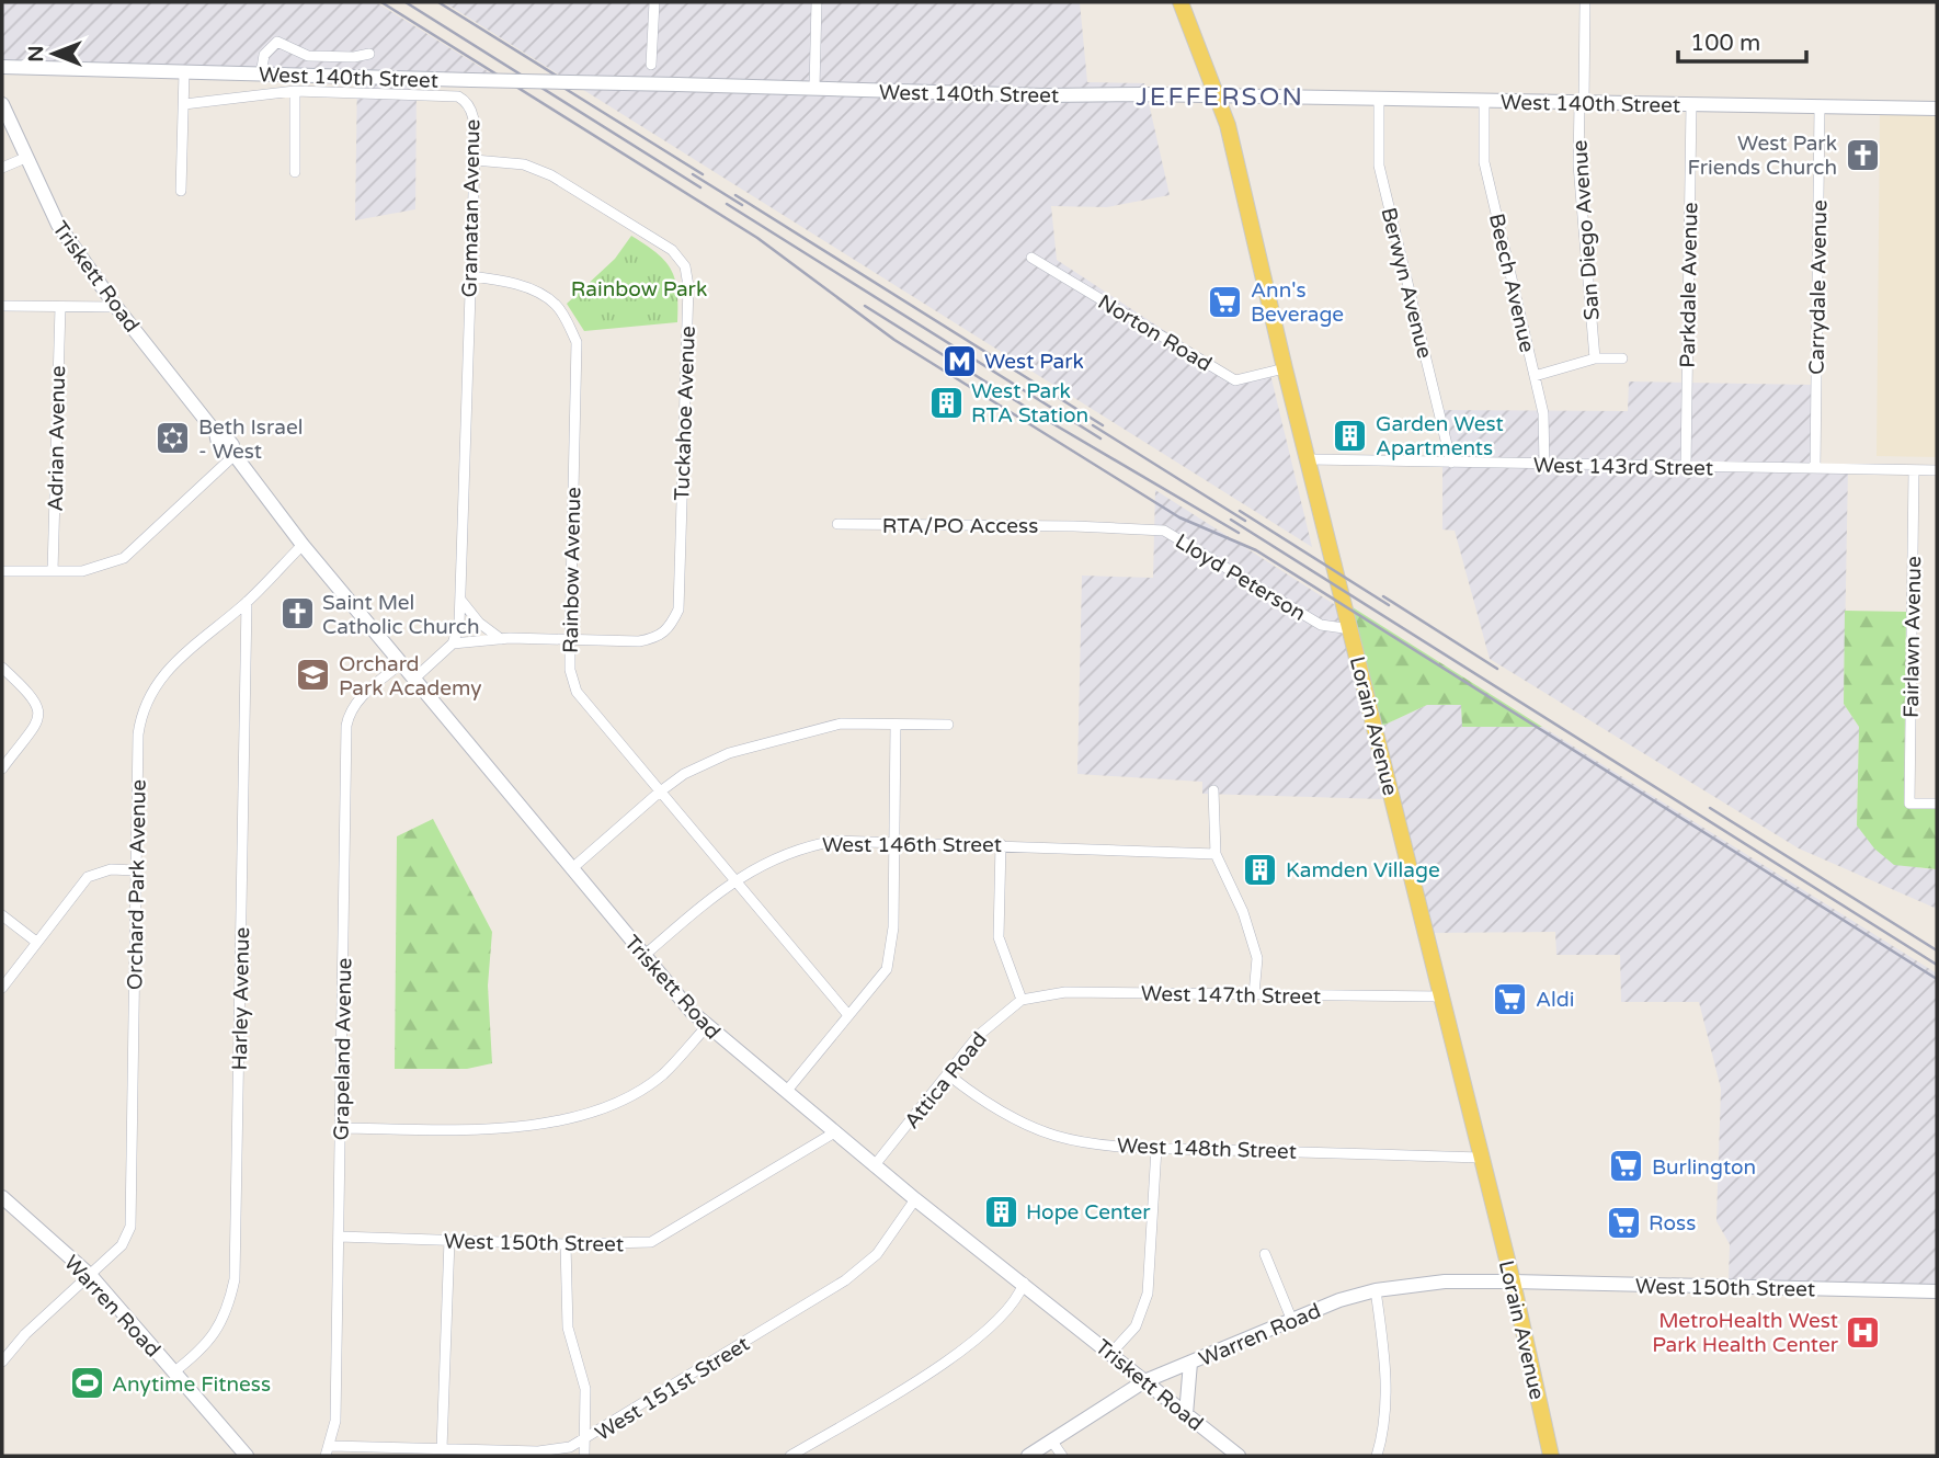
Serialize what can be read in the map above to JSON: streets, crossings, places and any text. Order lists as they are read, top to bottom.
{
  "streets": {
    "main road": [
      "West 140th Street",
      "Triskett Road",
      "Lorain Avenue",
      "West 150th Street",
      "Warren Road"
    ],
    "street": [
      "Gramatan Avenue",
      "San Diego Avenue",
      "Berwyn Avenue",
      "Beech Avenue",
      "Parkdale Avenue",
      "Carrydale Avenue",
      "Norton Road",
      "Tuckahoe Avenue",
      "Adrian Avenue",
      "West 143rd Street",
      "RTA/PO Access",
      "Rainbow Avenue",
      "Lloyd Peterson",
      "Fairlawn Avenue",
      "West 146th Street",
      "Orchard Park Avenue",
      "West 147th Street",
      "Harley Avenue",
      "Grapeland Avenue",
      "Attica Road",
      "West 148th Street",
      "West 151st Street"
    ]
  },
  "crossings": [
    ["West 140th Street", "San Diego Avenue"],
    ["West 140th Street", "Berwyn Avenue"],
    ["West 140th Street", "Beech Avenue"],
    ["West 140th Street", "Parkdale Avenue"],
    ["West 140th Street", "Carrydale Avenue"],
    ["West 140th Street", "Lorain Avenue"],
    ["Gramatan Avenue", "Tuckahoe Avenue"],
    ["Gramatan Avenue", "Rainbow Avenue"],
    ["Triskett Road", "West 146th Street"],
    ["Triskett Road", "Orchard Park Avenue"],
    ["Triskett Road", "Grapeland Avenue"],
    ["Triskett Road", "Attica Road"],
    ["Triskett Road", "West 150th Street"],
    ["Triskett Road", "Warren Road"],
    ["Triskett Road", "West 151st Street"],
    ["Berwyn Avenue", "West 143rd Street"],
    ["Beech Avenue", "West 143rd Street"],
    ["Parkdale Avenue", "West 143rd Street"],
    ["Carrydale Avenue", "West 143rd Street"],
    ["Norton Road", "Lorain Avenue"],
    ["Tuckahoe Avenue", "Rainbow Avenue"],
    ["West 143rd Street", "Fairlawn Avenue"],
    ["West 143rd Street", "Lorain Avenue"],
    ["RTA/PO Access", "Lloyd Peterson"],
    ["Rainbow Avenue", "West 146th Street"],
    ["Lloyd Peterson", "Lorain Avenue"],
    ["Lorain Avenue", "West 147th Street"],
    ["Lorain Avenue", "West 148th Street"],
    ["Lorain Avenue", "West 150th Street"],
    ["Lorain Avenue", "Warren Road"],
    ["Orchard Park Avenue", "Harley Avenue"],
    ["Orchard Park Avenue", "Warren Road"],
    ["West 147th Street", "Attica Road"],
    ["Harley Avenue", "Warren Road"],
    ["Grapeland Avenue", "West 150th Street"],
    ["Grapeland Avenue", "West 151st Street"],
    ["Attica Road", "West 148th Street"],
    ["West 150th Street", "Warren Road"]
  ],
  "districts": ["JEFFERSON"],
  "parks": ["Rainbow Park"],
  "places": {
    "church": ["West Park Friends Church", "Saint Mel Catholic Church"],
    "supermarket": [
      "Ann's Beverage",
      "Aldi",
      "Burlington",
      "Ross"
    ],
    "metro station": ["West Park"],
    "building": [
      "West Park RTA Station",
      "Garden West Apartments",
      "Kamden Village",
      "Hope Center"
    ],
    "synagogue": ["Beth Israel - West"],
    "school or university": ["Orchard Park Academy"],
    "hospital": ["MetroHealth West Park Health Center"],
    "sports": ["Anytime Fitness"]
  },
  "scale_bar": "100 m",
  "north": "left"
}
